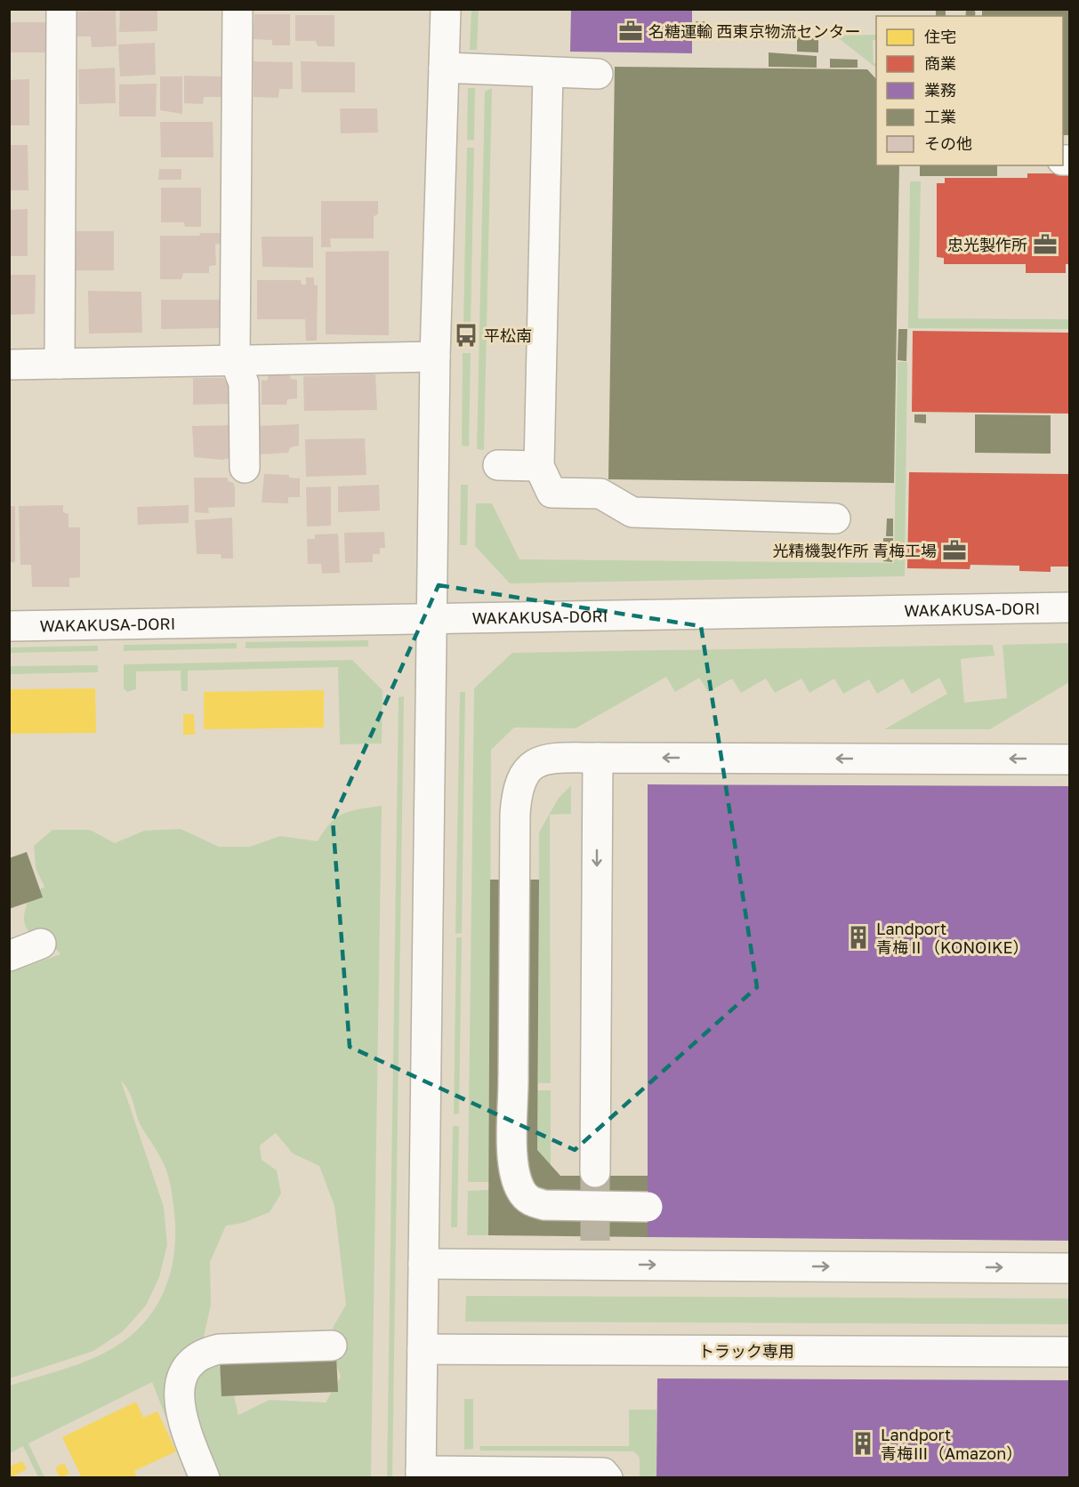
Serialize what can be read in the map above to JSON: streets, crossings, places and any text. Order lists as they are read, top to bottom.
{
  "streets": {
    "street": ["WAKAKUSA-DORI", "トラック専用"]
  },
  "places": {
    "office": ["名糖運輸 西東京物流センター", "忠光製作所", "光精機製作所 青梅工場"],
    "bus stop": ["平松南"],
    "building": ["Landport 青梅Ⅱ（KONOIKE）", "Landport 青梅Ⅲ（Amazon）"]
  },
  "legend": [
    "住宅",
    "商業",
    "業務",
    "工業",
    "その他"
  ]
}
